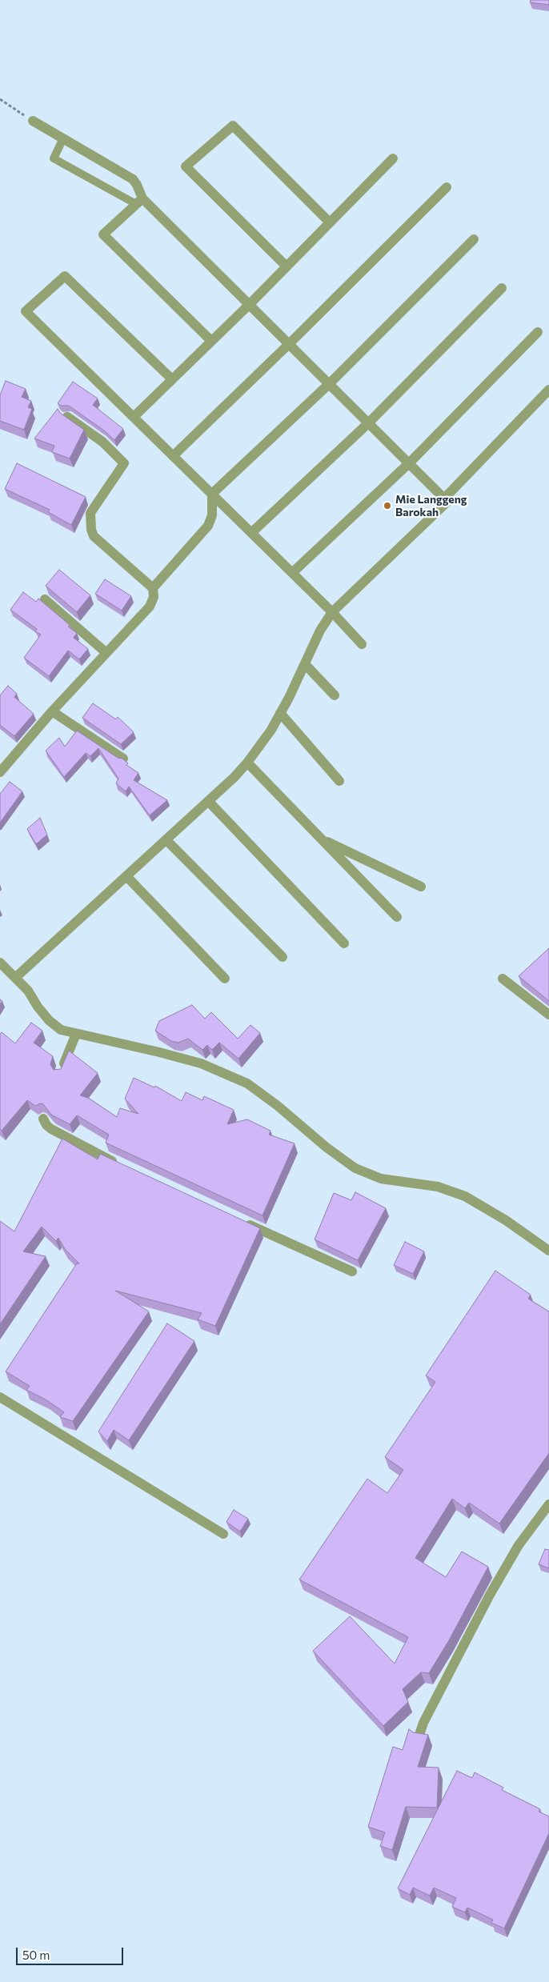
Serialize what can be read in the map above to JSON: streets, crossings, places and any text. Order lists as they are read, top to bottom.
{
  "places": ["Mie Langgeng Barokah"],
  "scale_bar": "50 m"
}
